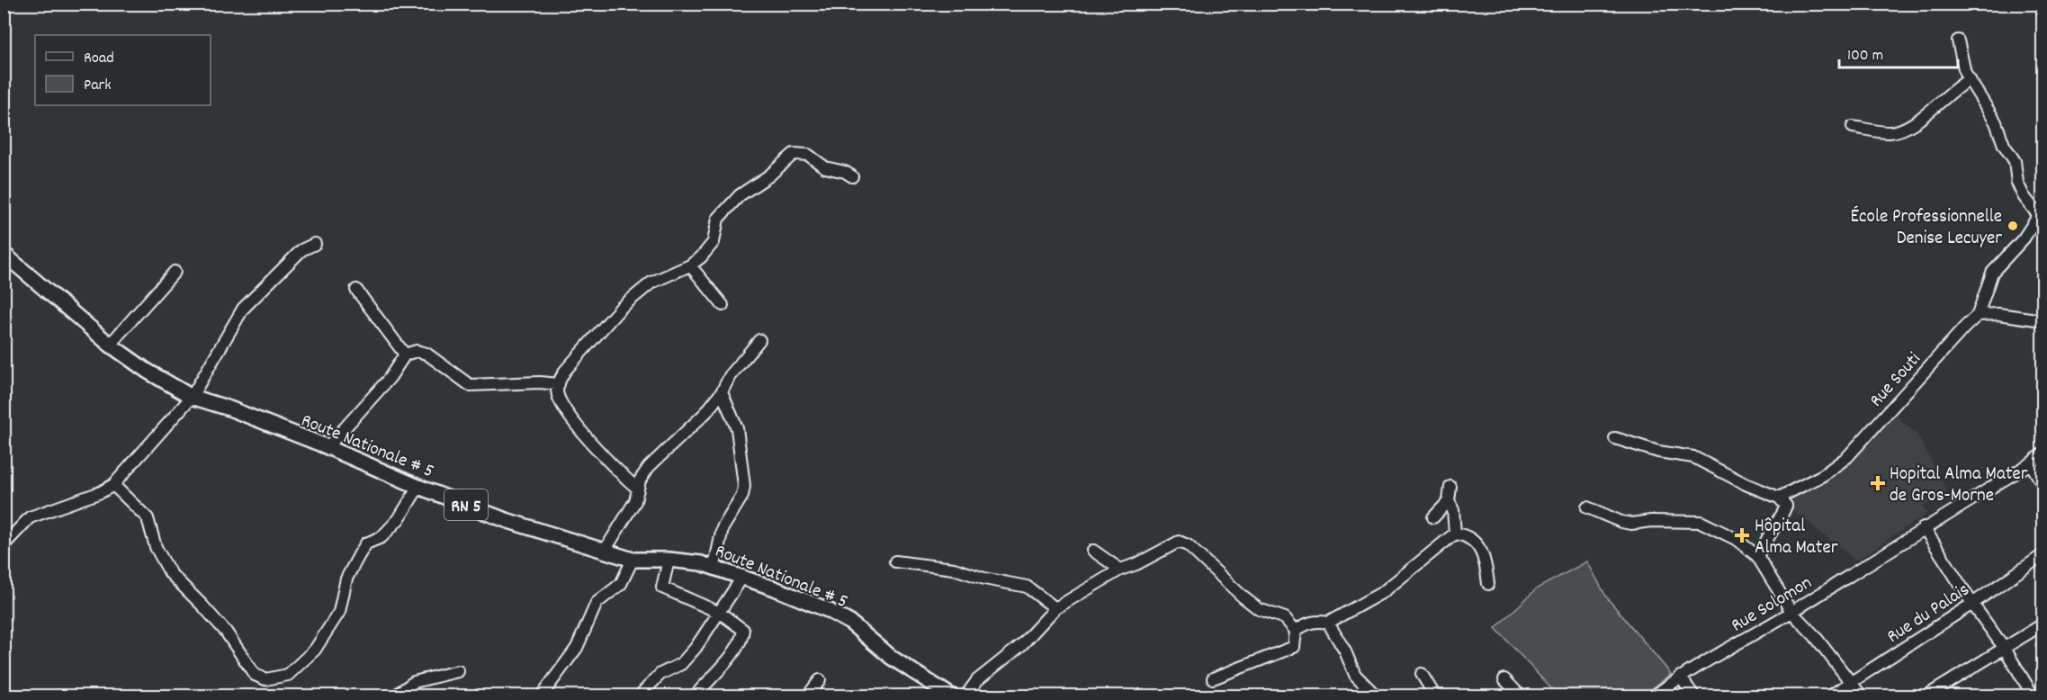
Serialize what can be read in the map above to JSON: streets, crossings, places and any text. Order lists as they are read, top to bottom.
{
  "streets": {
    "main road": ["Route Nationale # 5", "RN 5"],
    "street": ["Rue Souti", "Rue Solomon", "Rue du Palais"]
  },
  "places": {
    "other": ["École Professionnelle Denise Lecuyer"],
    "health": ["Hopital Alma Mater de Gros-Morne", "Hôpital Alma Mater"]
  },
  "legend": ["Road", "Park"],
  "scale_bar": "100 m"
}
